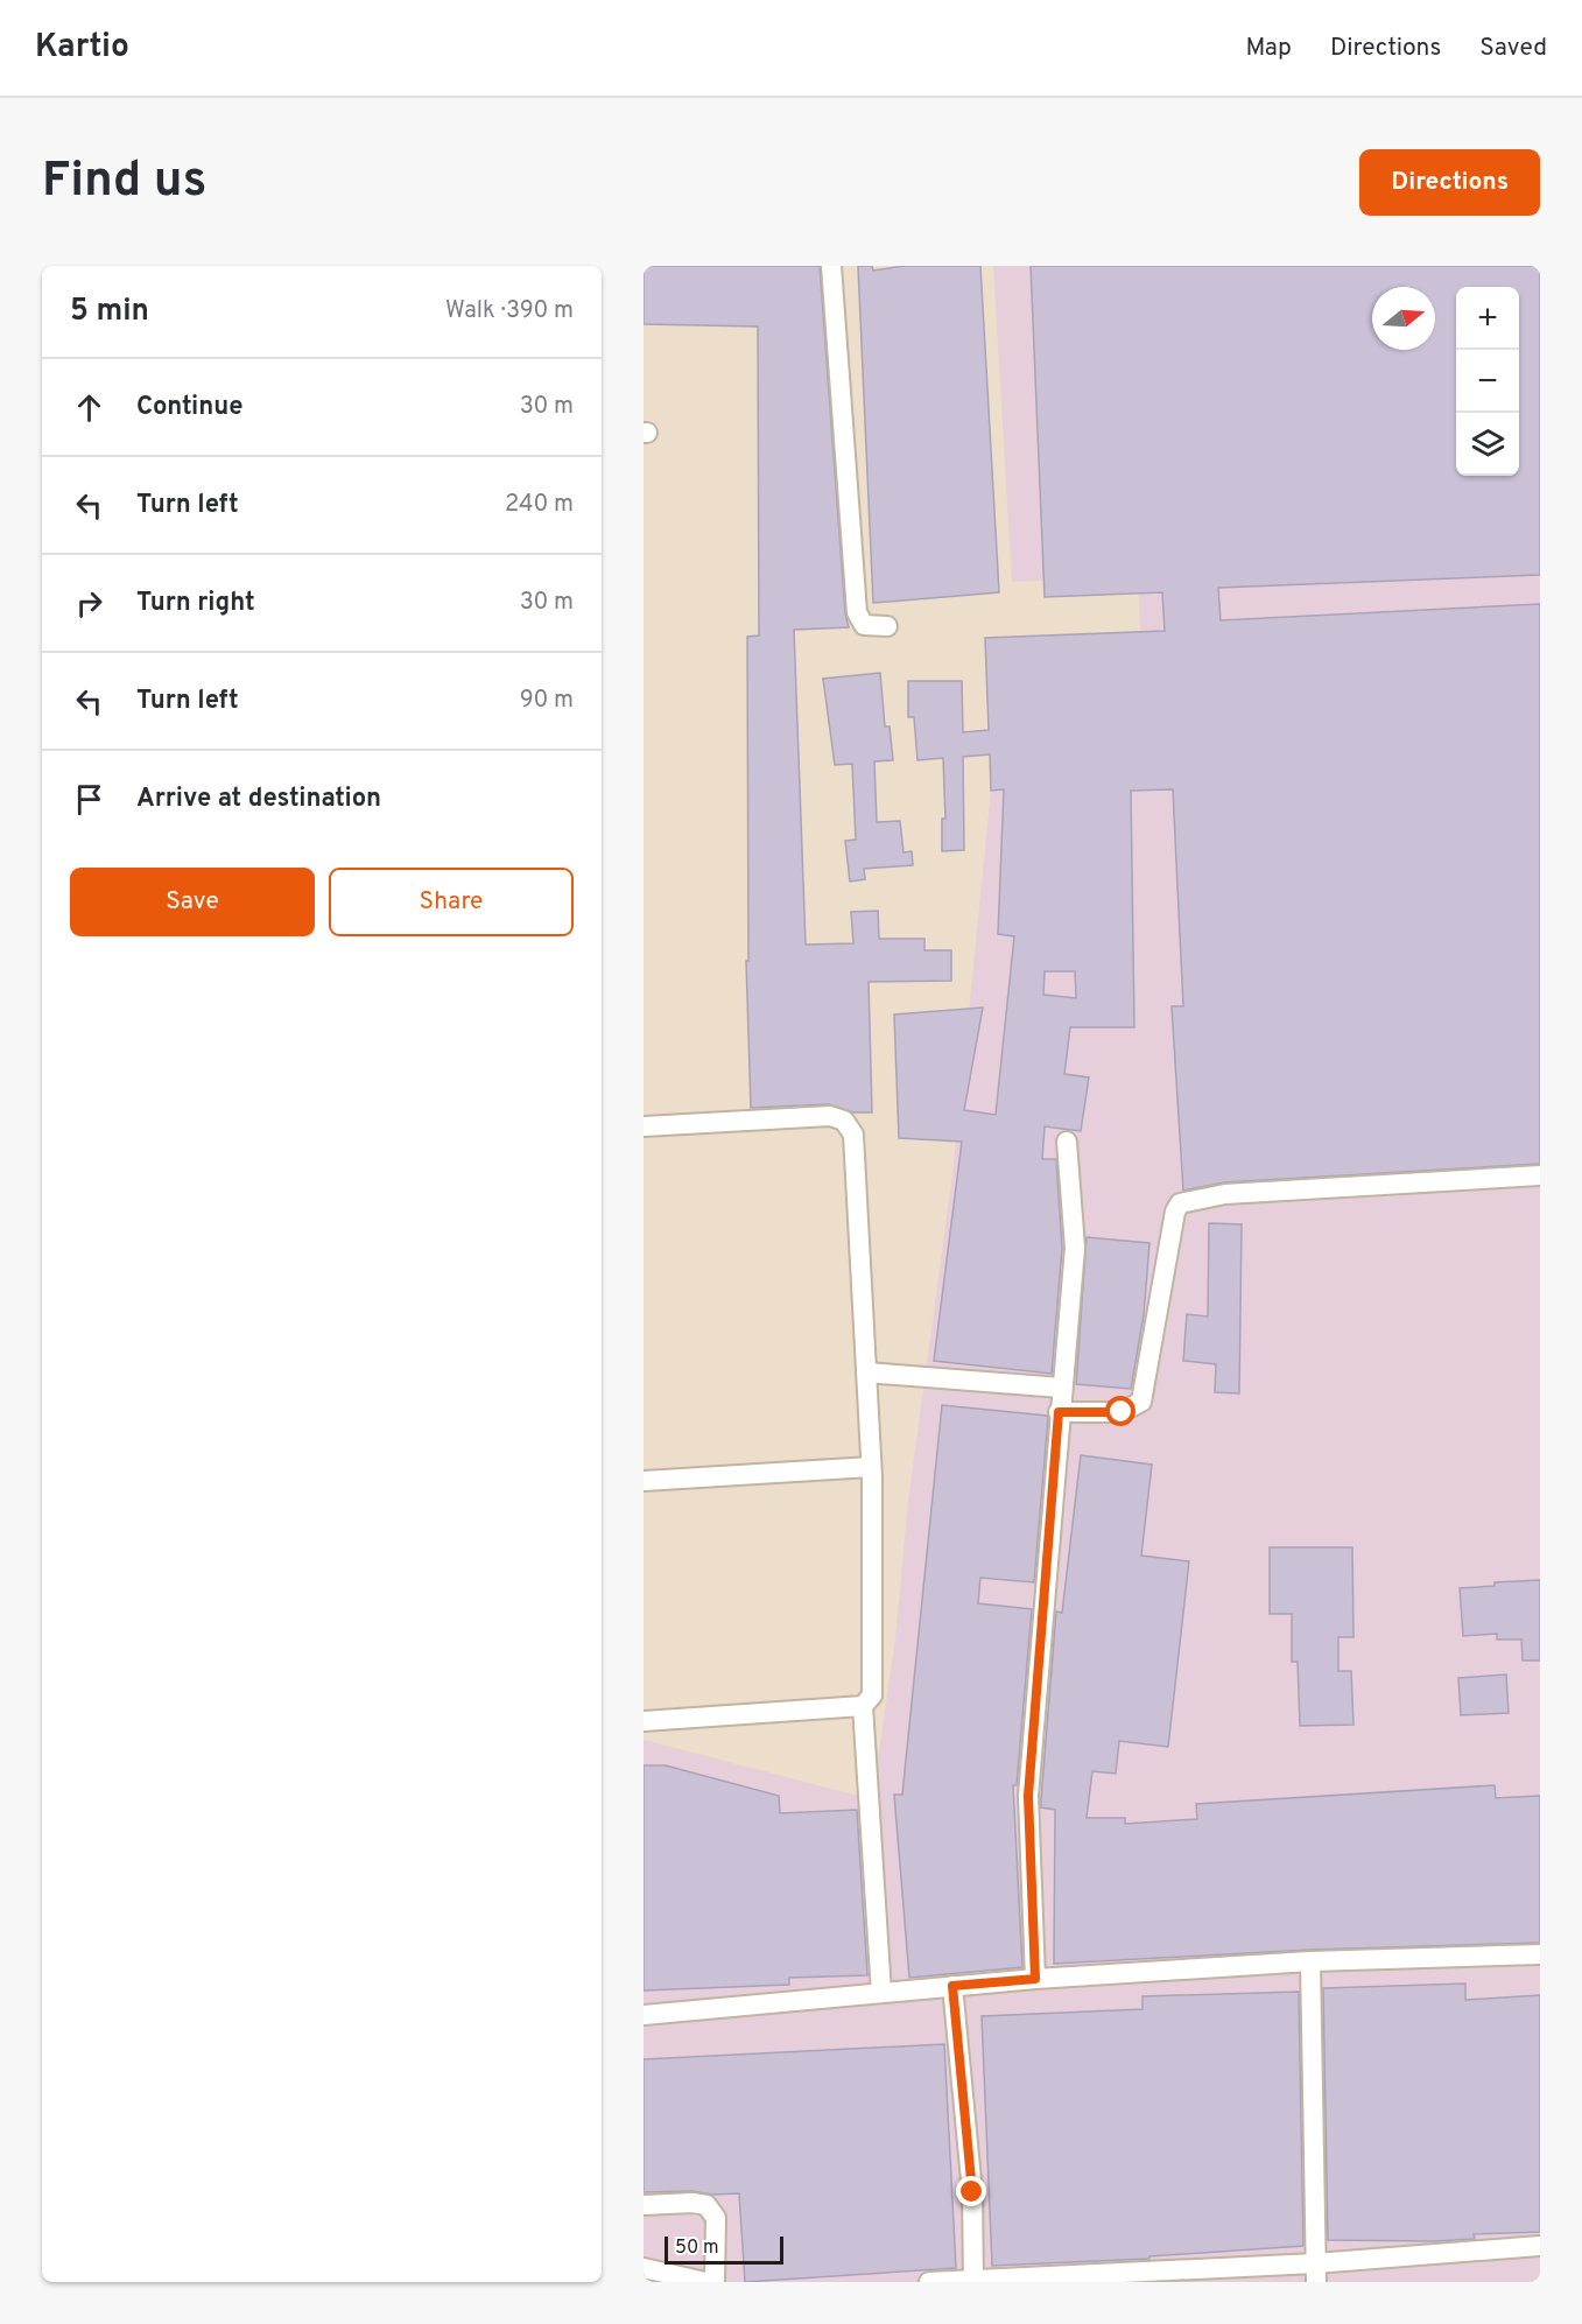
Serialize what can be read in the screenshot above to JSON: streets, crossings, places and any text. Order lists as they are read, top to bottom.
{
  "scale_bar": "50 m",
  "north": "right",
  "page": {
    "header": "Kartio",
    "nav": ["Map", "Directions", "Saved"],
    "buttons": [
      "Directions",
      ["Save", "Share"]
    ],
    "title": "Find us",
    "heading": ["5 min", "Walk · 390 m"],
    "map_buttons": ["+", "−"],
    "list": [
      ["Continue", "30 m"],
      ["Turn left", "240 m"],
      ["Turn right", "30 m"],
      ["Turn left", "90 m"],
      "Arrive at destination"
    ],
    "scale": "50 m"
  }
}
